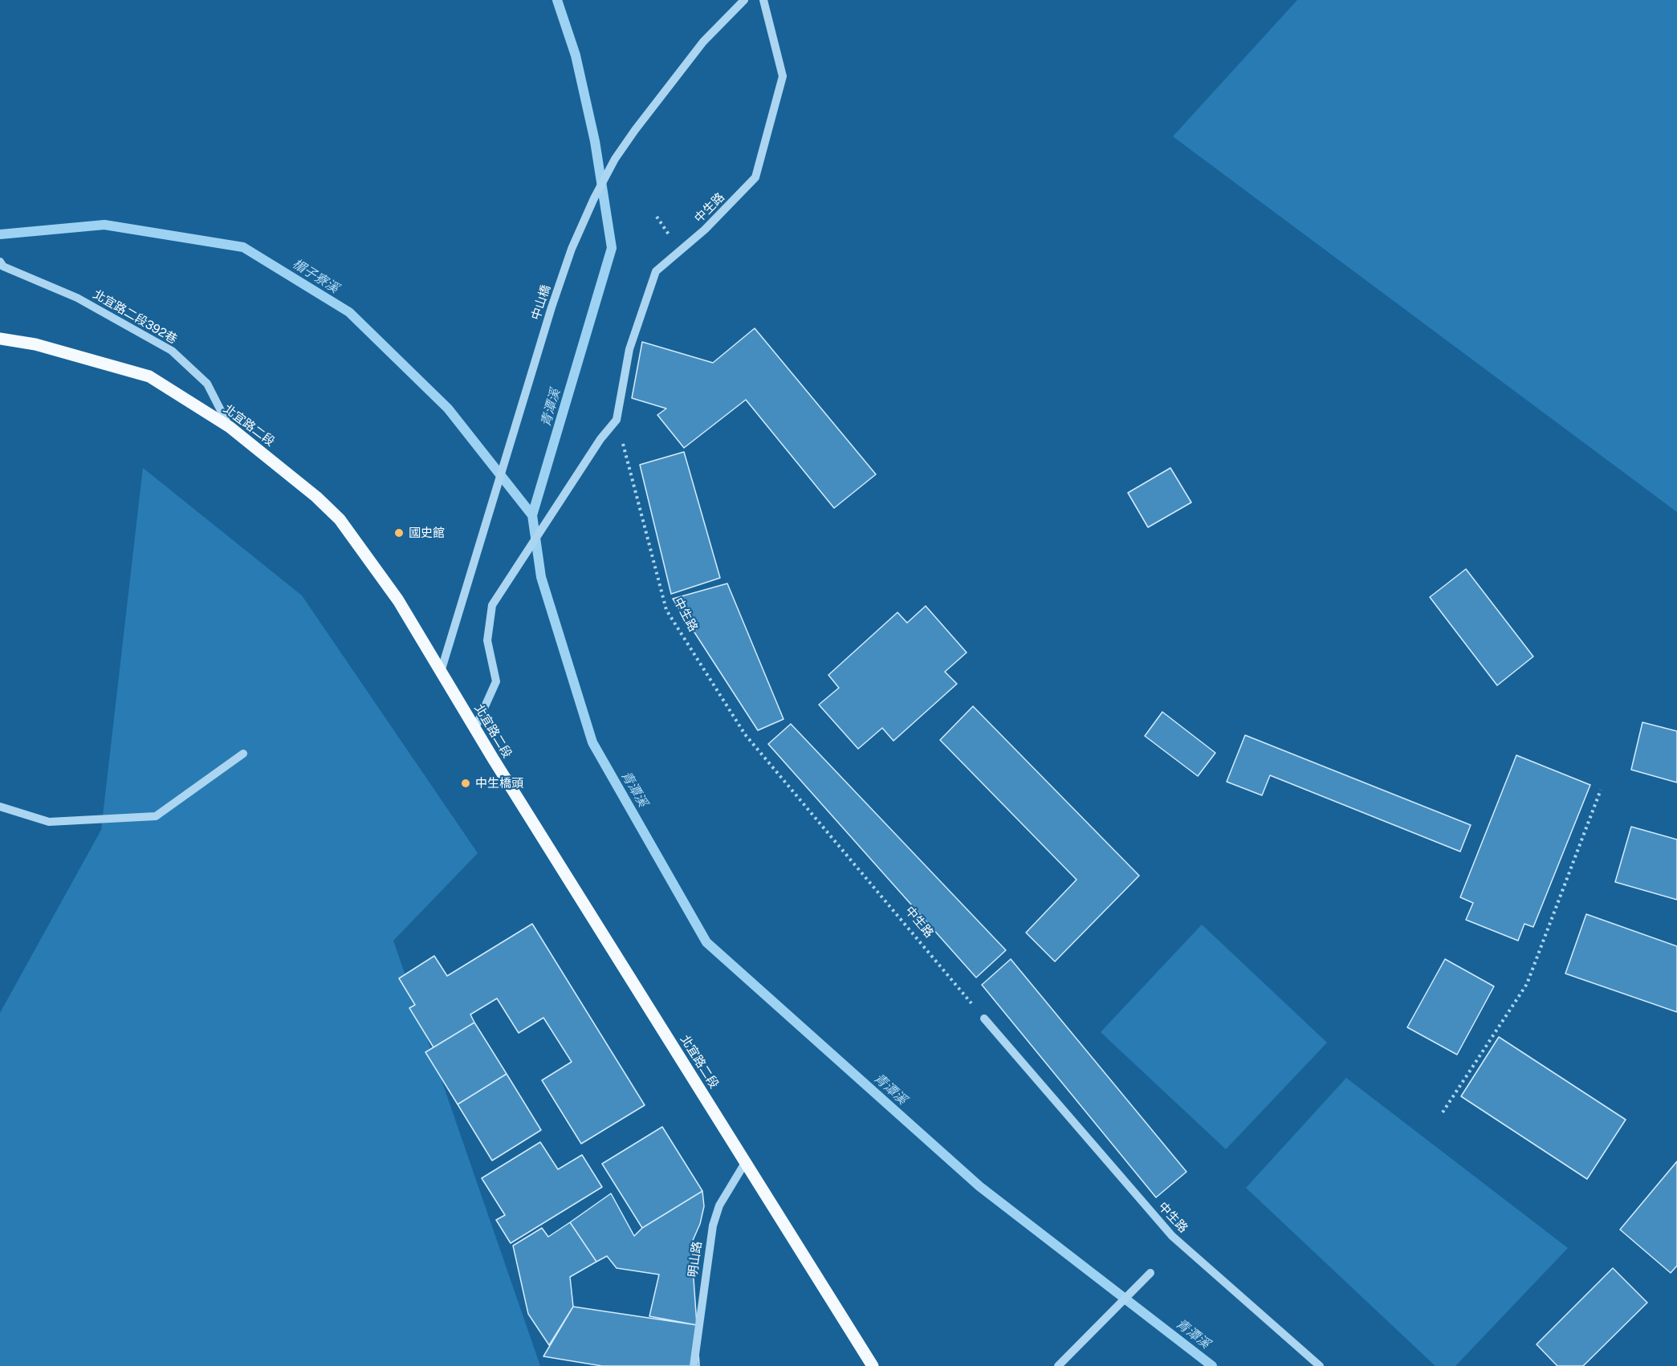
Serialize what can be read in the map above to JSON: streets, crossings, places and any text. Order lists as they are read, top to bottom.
{
  "streets": {
    "main road": ["北宜路二段"],
    "street": [
      "中生路",
      "中山橋",
      "北宜路二段392巷",
      "明山路"
    ]
  },
  "crossings": [
    ["中生路", "北宜路二段"],
    ["中山橋", "北宜路二段"],
    ["北宜路二段392巷", "北宜路二段"],
    ["北宜路二段", "明山路"]
  ],
  "water": ["楣子寮溪", "青潭溪"],
  "places": ["國史館", "中生橋頭"]
}
